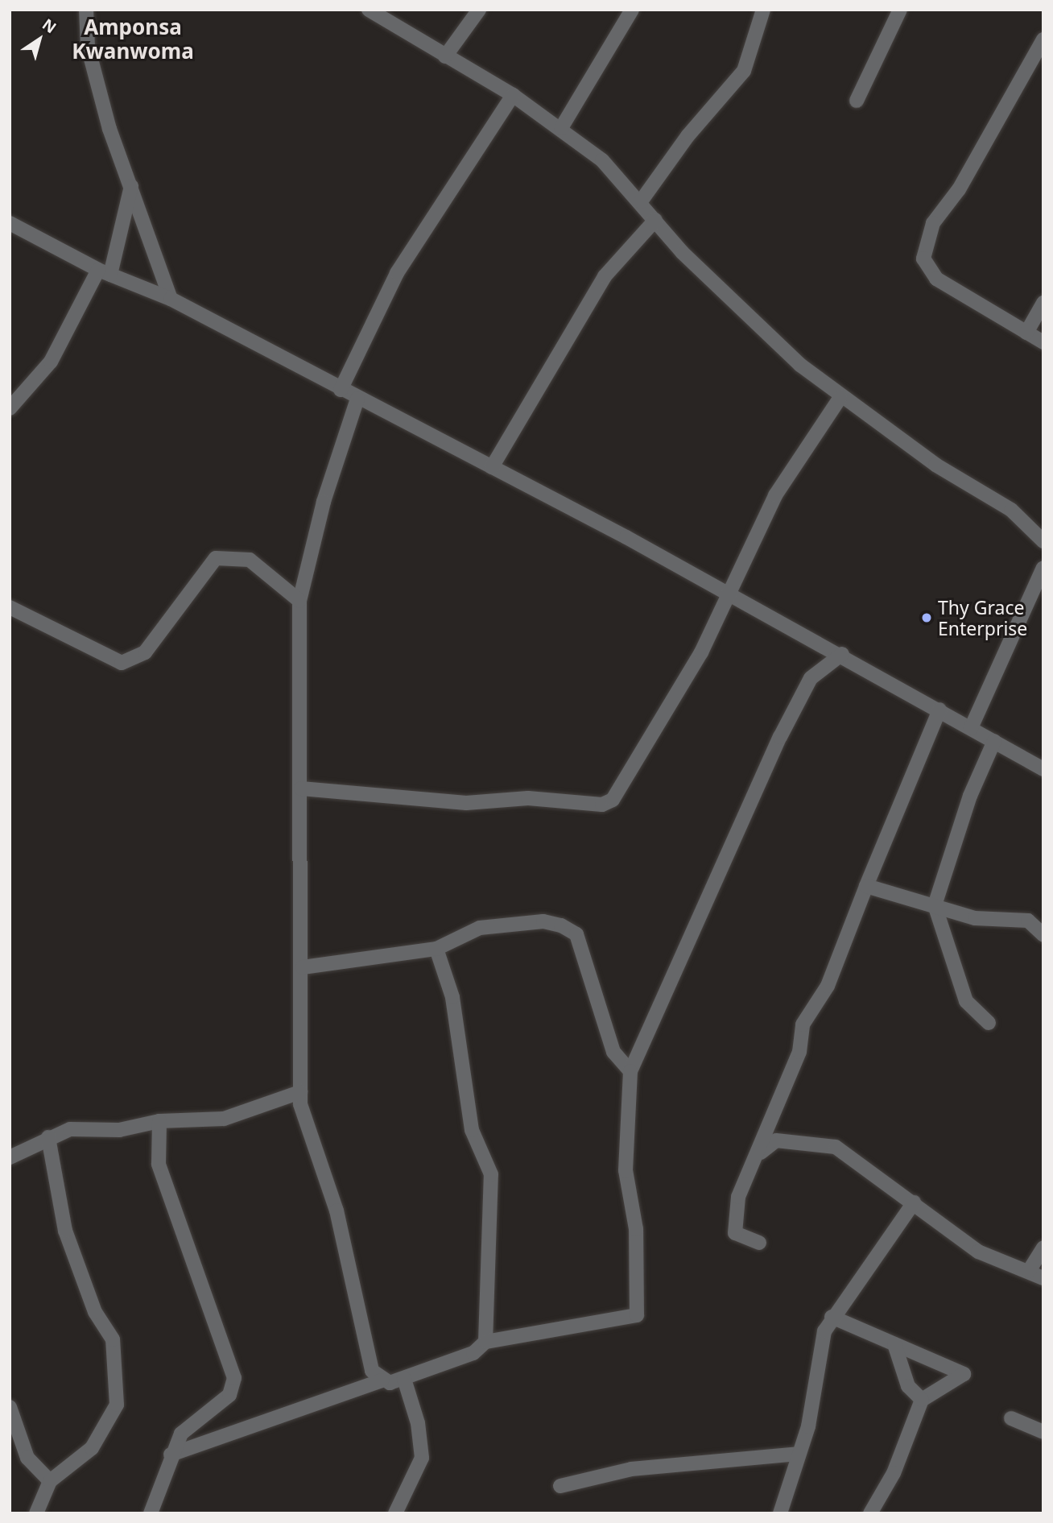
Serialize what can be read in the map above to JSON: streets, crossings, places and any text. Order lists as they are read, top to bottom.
{
  "districts": ["Amponsa Kwanwoma"],
  "places": ["Thy Grace Enterprise"],
  "north": "top right"
}
